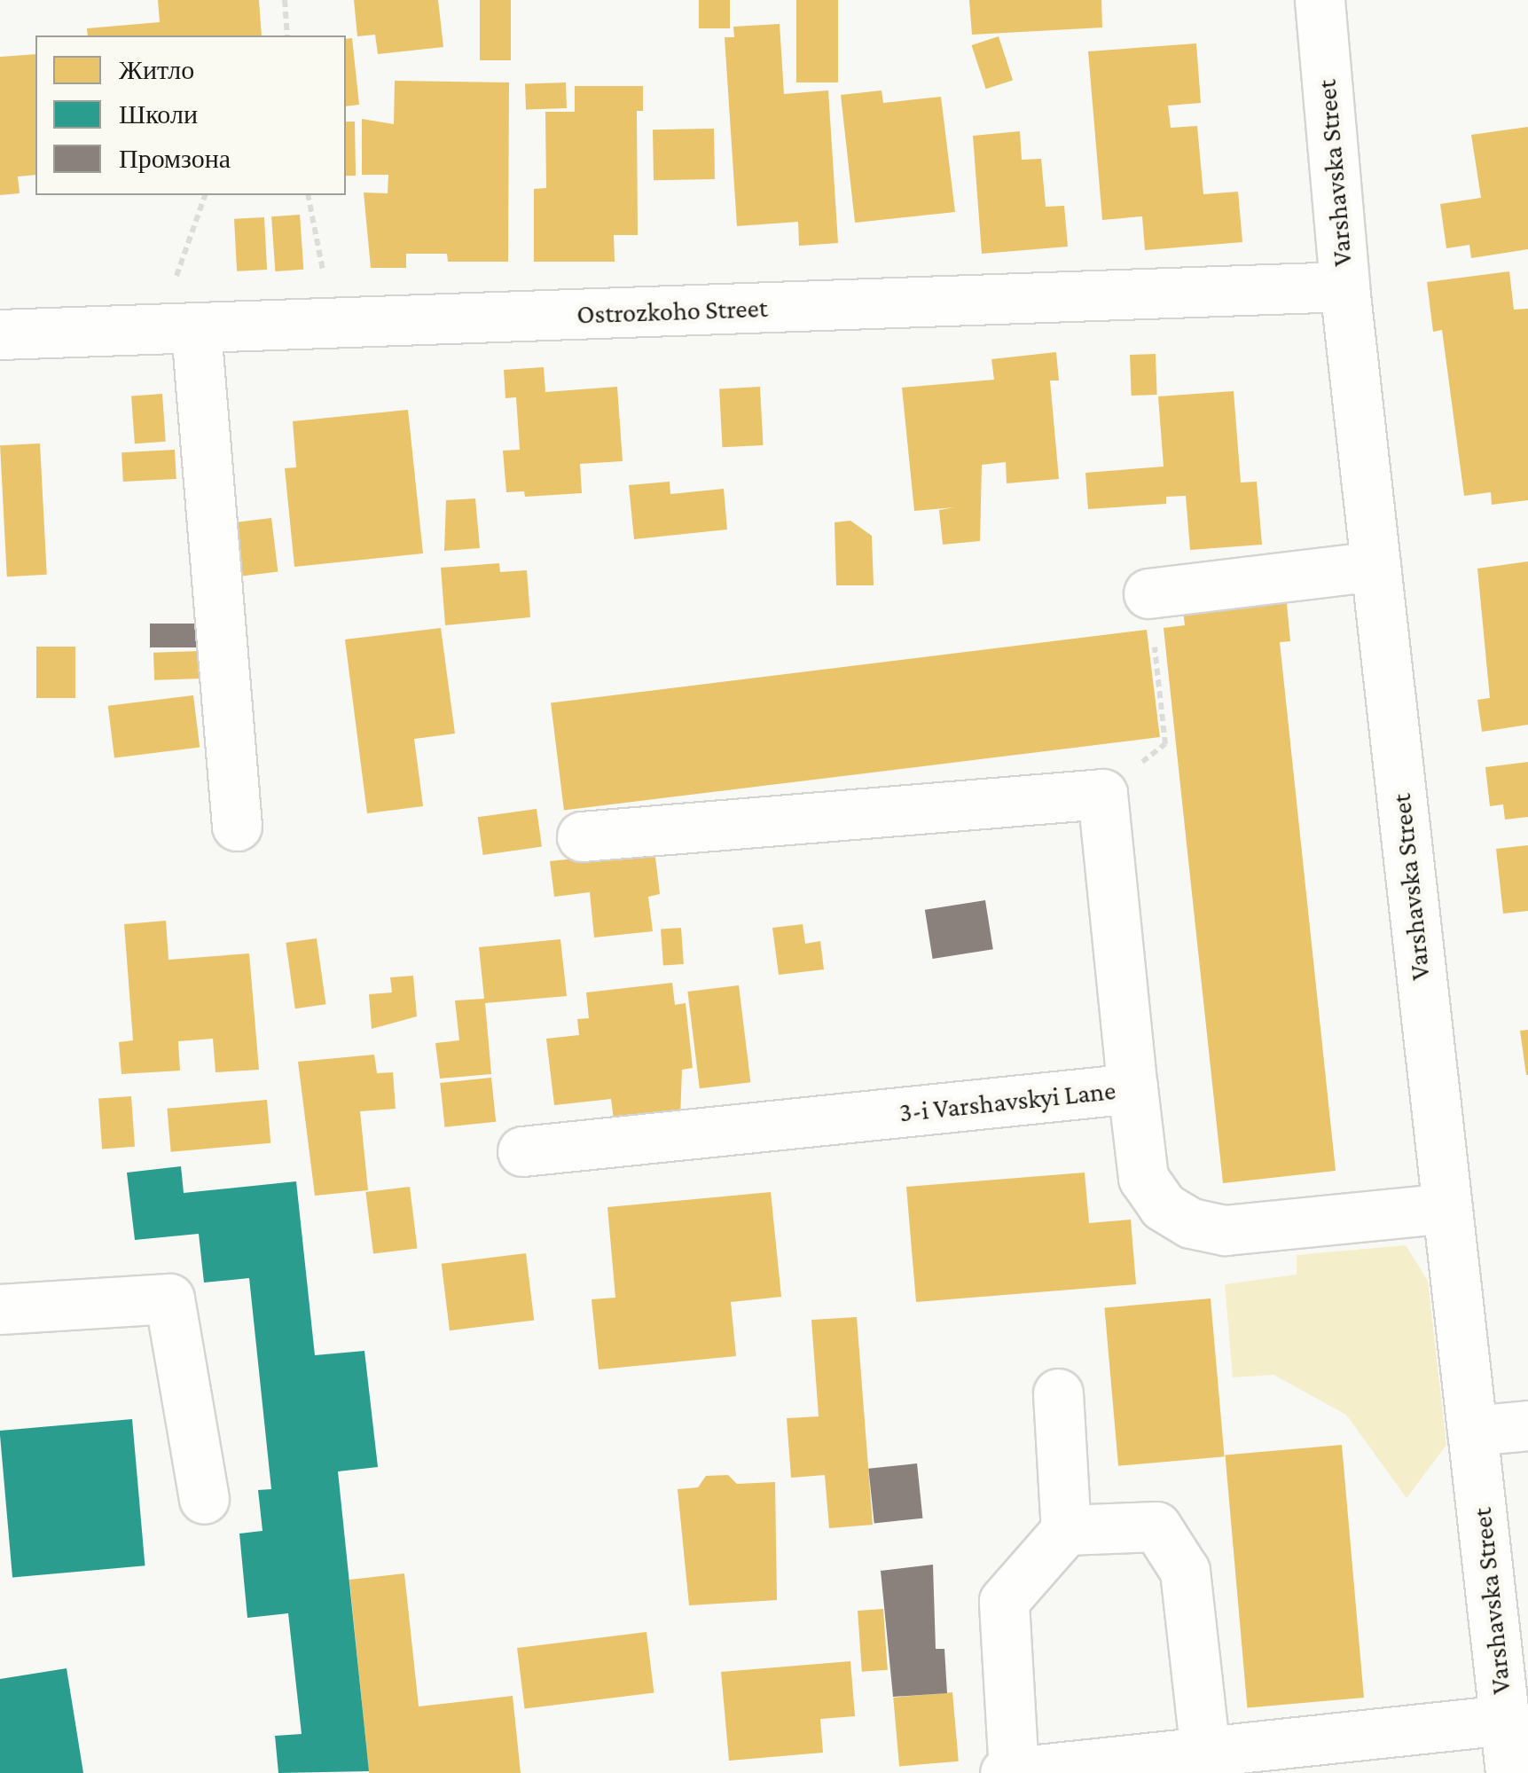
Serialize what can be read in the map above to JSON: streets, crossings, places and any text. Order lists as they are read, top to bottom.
{
  "streets": {
    "street": ["Varshavska Street", "Ostrozkoho Street", "3-i Varshavskyi Lane"]
  },
  "crossings": [
    ["Varshavska Street", "Ostrozkoho Street"],
    ["Varshavska Street", "3-i Varshavskyi Lane"]
  ],
  "legend": ["Житло", "Школи", "Промзона"]
}
